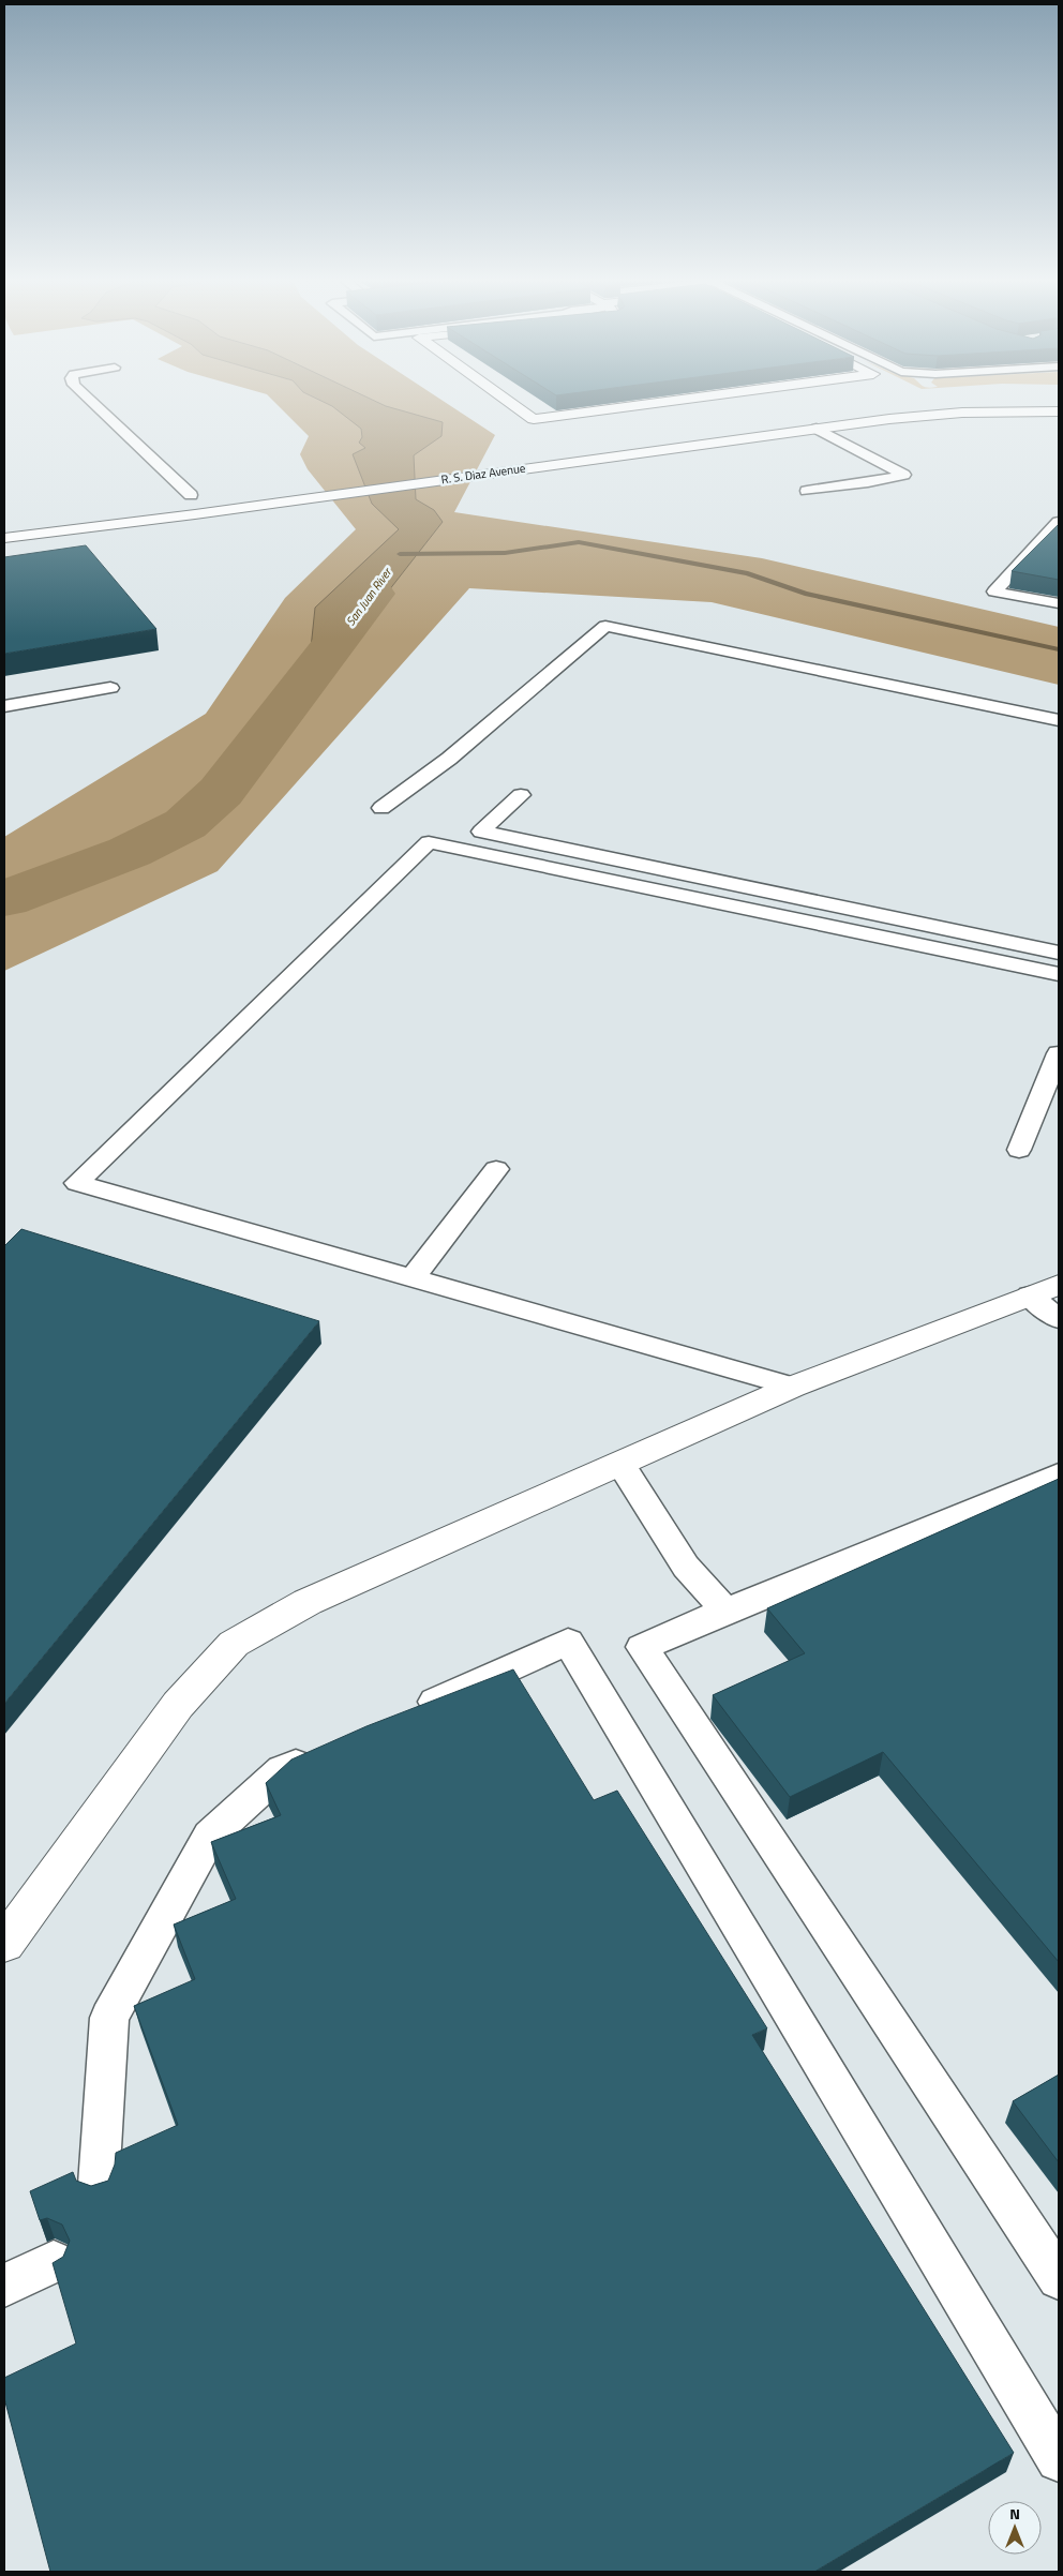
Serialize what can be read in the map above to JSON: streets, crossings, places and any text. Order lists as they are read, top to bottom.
{
  "streets": {
    "street": ["R. S. Diaz Avenue"]
  },
  "water": ["San Juan River"],
  "north": "top"
}
